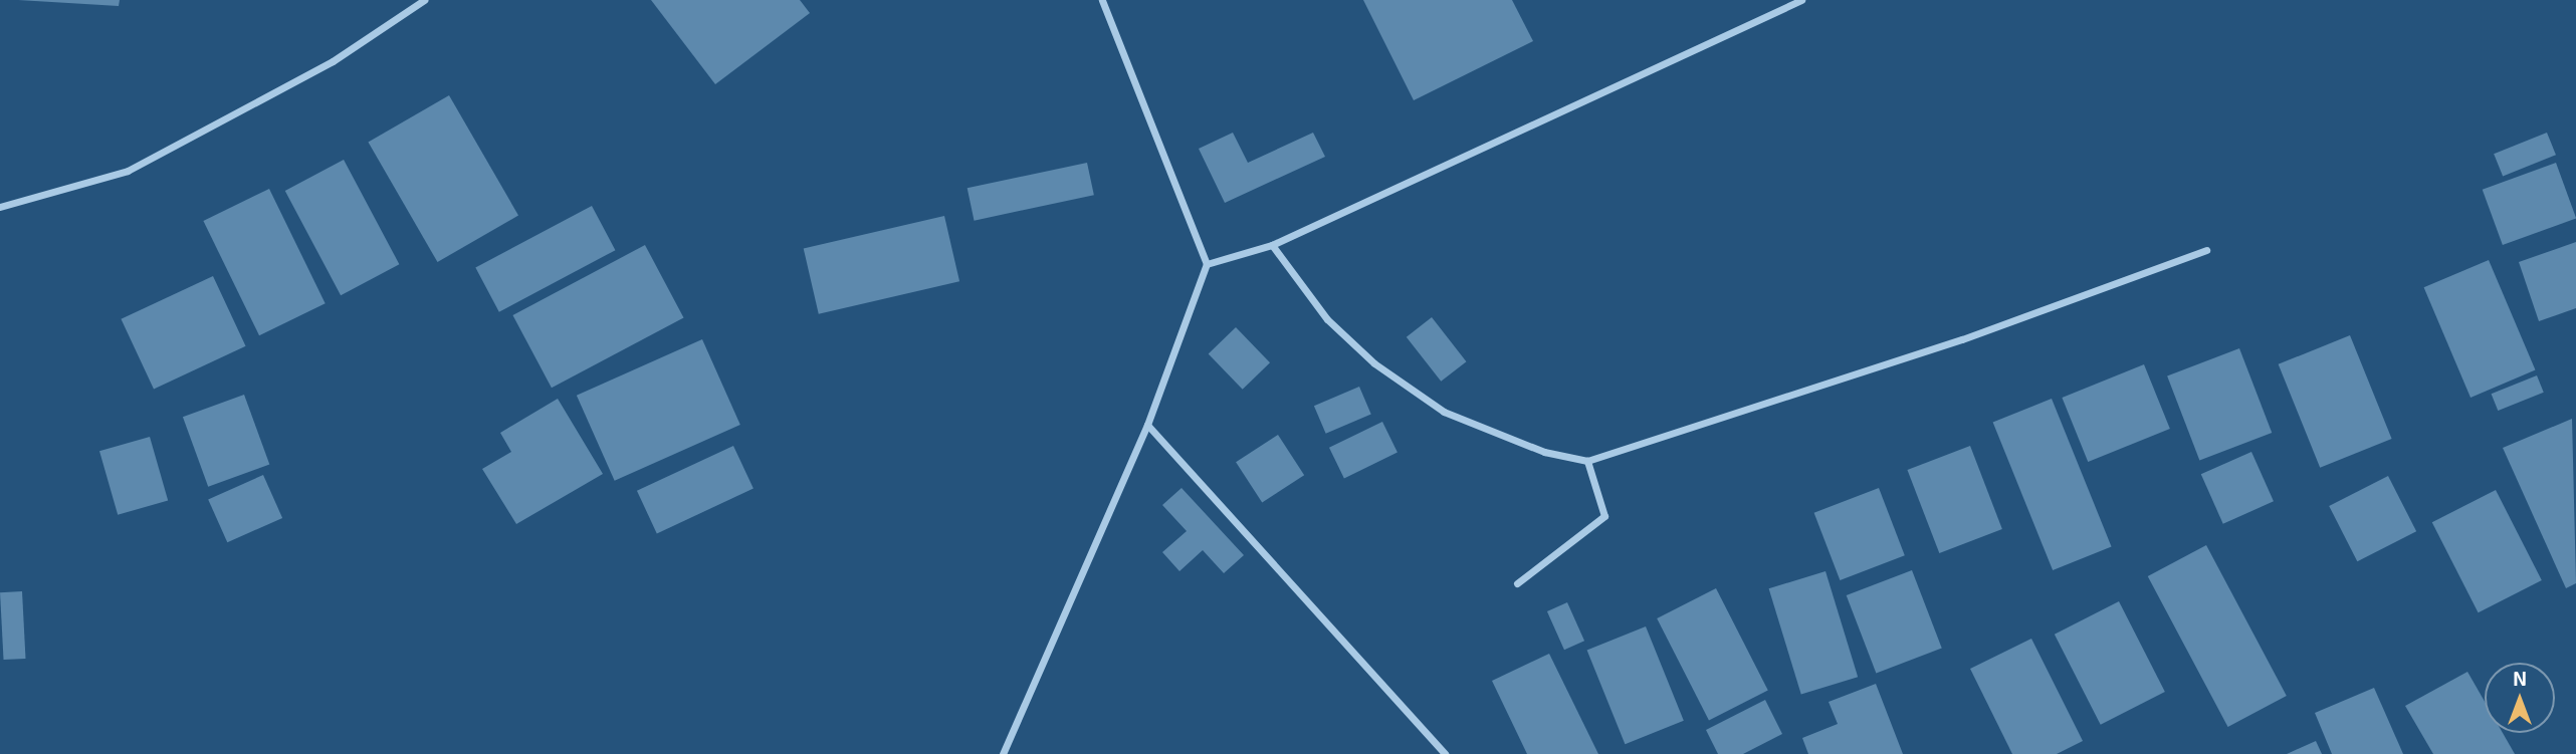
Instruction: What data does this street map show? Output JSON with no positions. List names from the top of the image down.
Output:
{
  "north": "top"
}
